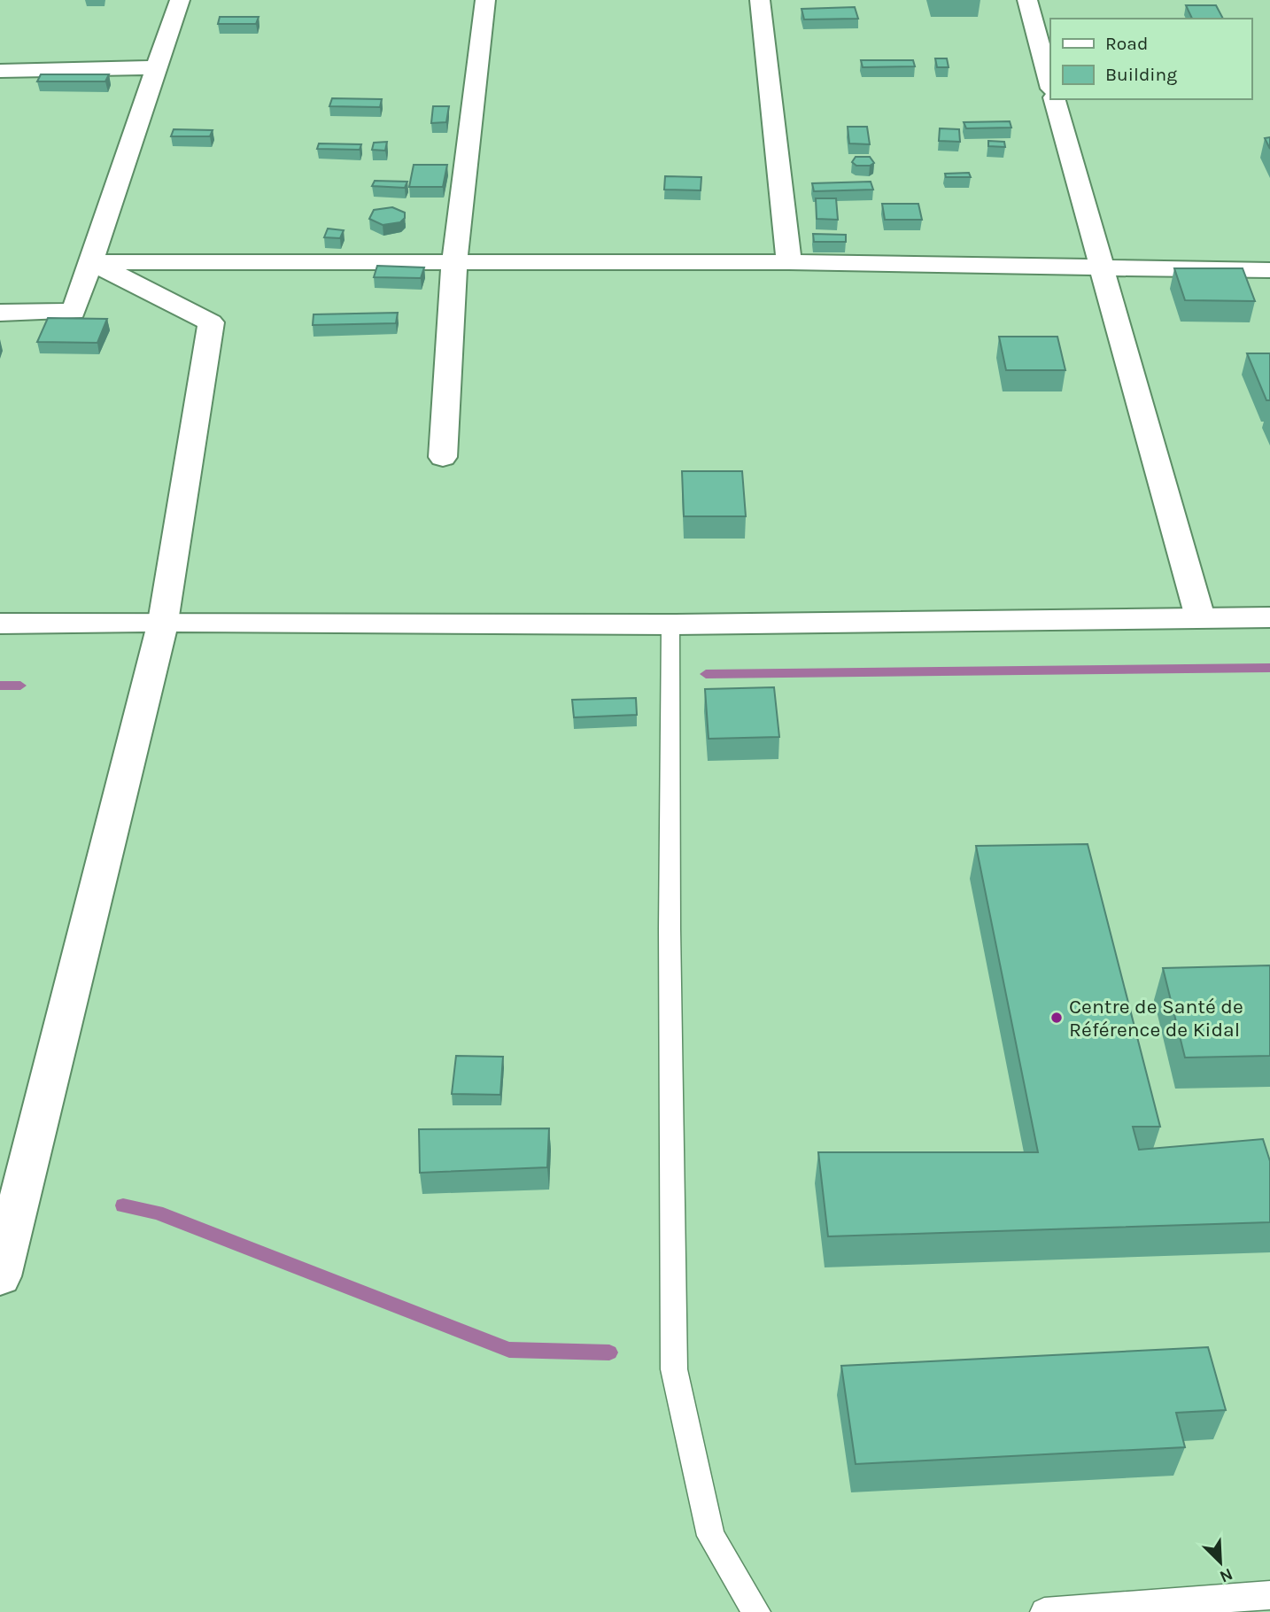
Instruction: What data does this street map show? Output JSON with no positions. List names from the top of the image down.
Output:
{
  "places": ["Centre de Santé de Référence de Kidal"],
  "legend": ["Road", "Building"],
  "north": "bottom right"
}
